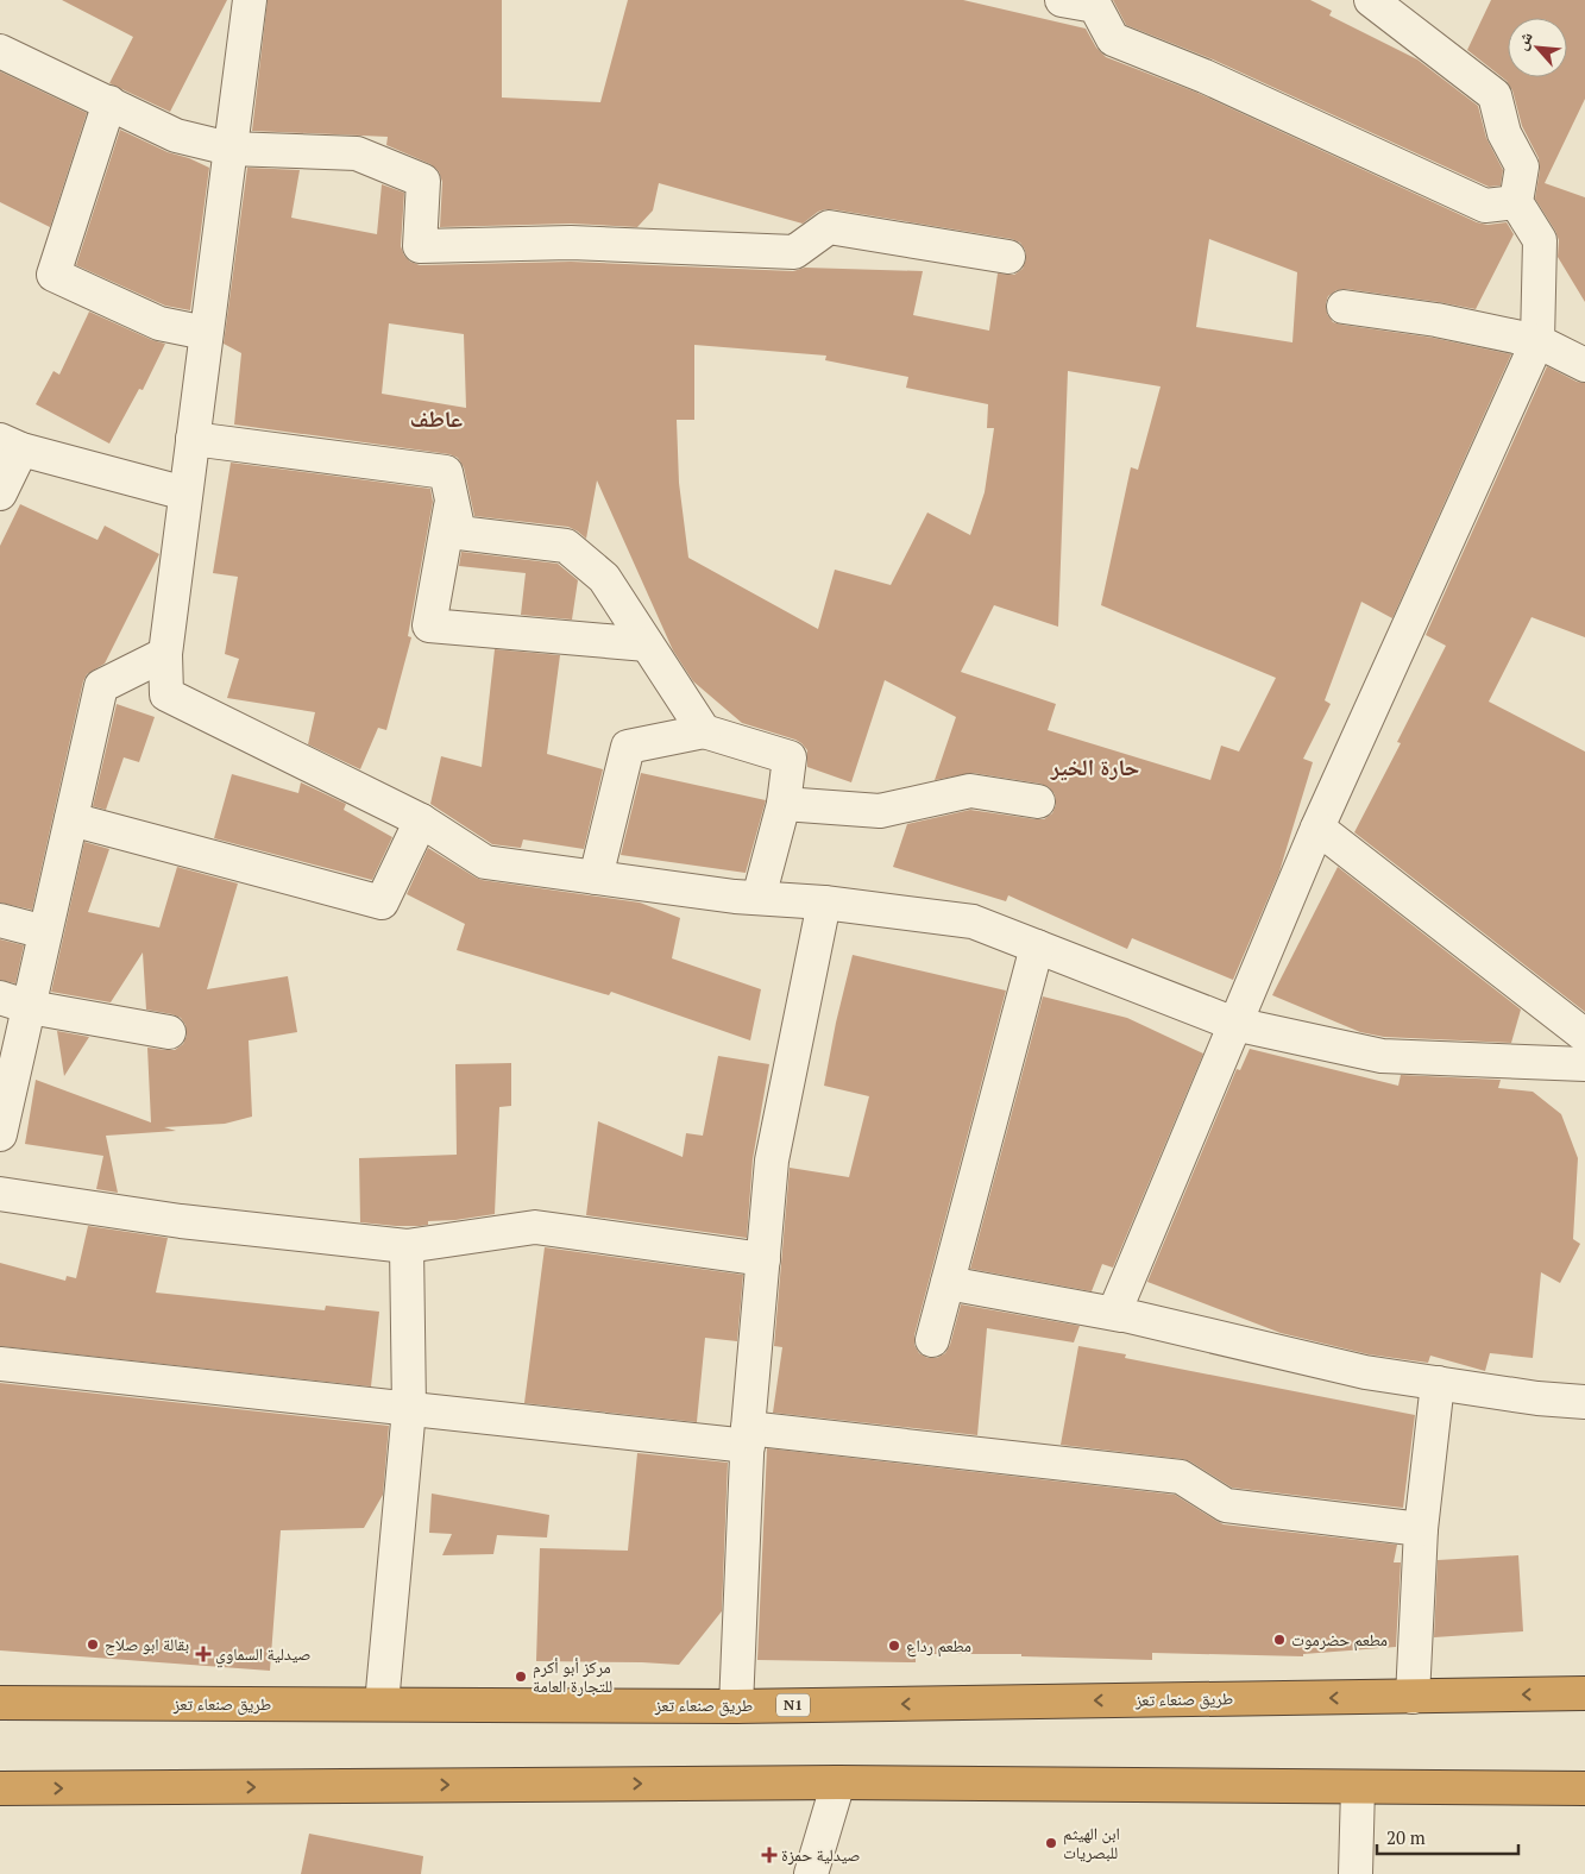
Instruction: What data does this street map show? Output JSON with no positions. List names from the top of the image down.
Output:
{
  "streets": {
    "highway": ["طريق صنعاء تعز", "N1"]
  },
  "districts": ["عاطف", "حارة الخير"],
  "places": {
    "other": [
      "مطعم حضرموت",
      "بقالة ابو صلاح",
      "مطعم رداع",
      "مركز أبو أكرم للتجارة العامة",
      "ابن الهيثم للبصريات"
    ],
    "health": ["صيدلية السماوي", "صيدلية حمزة"]
  },
  "scale_bar": "20 m",
  "north": "top left"
}
